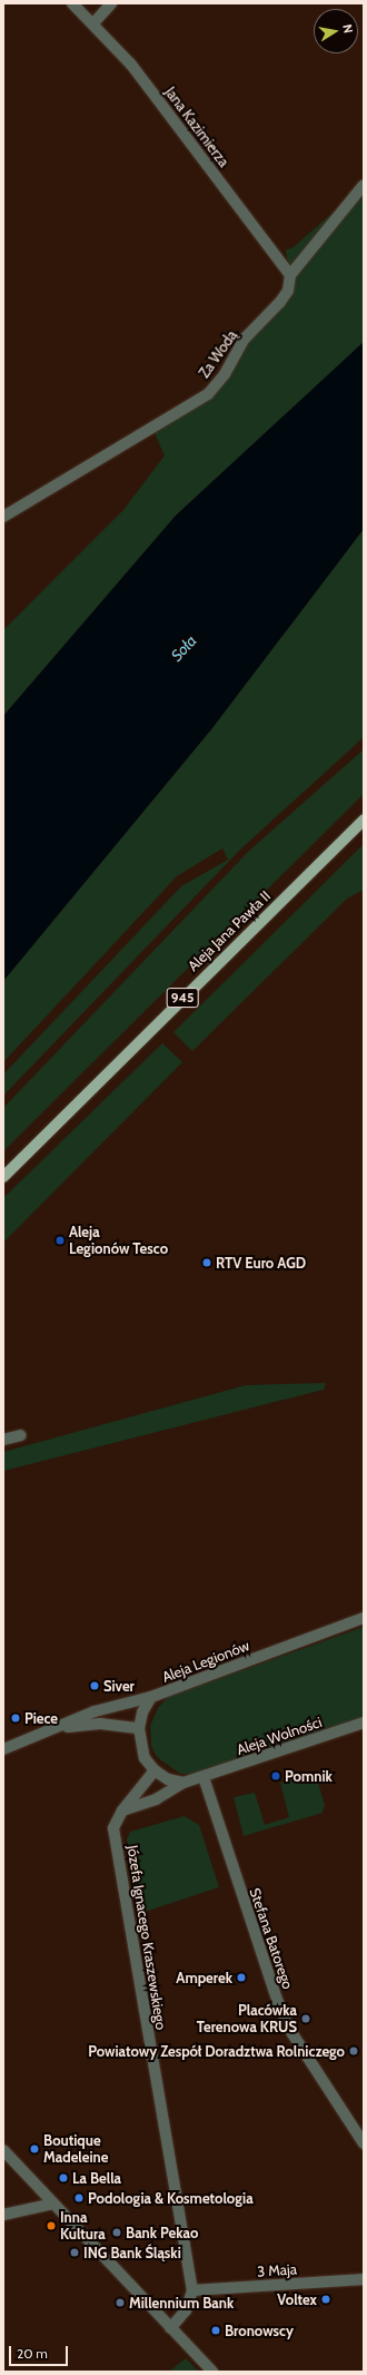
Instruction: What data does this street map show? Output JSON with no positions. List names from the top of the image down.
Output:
{
  "streets": {
    "main road": ["Aleja Jana Pawła II", "945"],
    "street": [
      "Jana Kazimierza",
      "Za Wodą",
      "Aleja Legionów",
      "Aleja Wolności",
      "Józefa Ignacego Kraszewskiego",
      "Stefana Batorego",
      "3 Maja"
    ]
  },
  "crossings": [
    ["Jana Kazimierza", "Za Wodą"],
    ["Aleja Wolności", "Stefana Batorego"],
    ["Józefa Ignacego Kraszewskiego", "3 Maja"]
  ],
  "water": ["Soła"],
  "places": [
    "Aleja Legionów Tesco",
    "RTV Euro AGD",
    "Siver",
    "Piece",
    "Pomnik",
    "Amperek",
    "Placówka Terenowa KRUS",
    "Powiatowy Zespół Doradztwa Rolniczego",
    "Boutique Madeleine",
    "La Bella",
    "Podologia & Kosmetologia",
    "Inna Kultura",
    "Bank Pekao",
    "ING Bank Śląski",
    "Voltex",
    "Millennium Bank",
    "Bronowscy"
  ],
  "scale_bar": "20 m",
  "north": "right"
}
